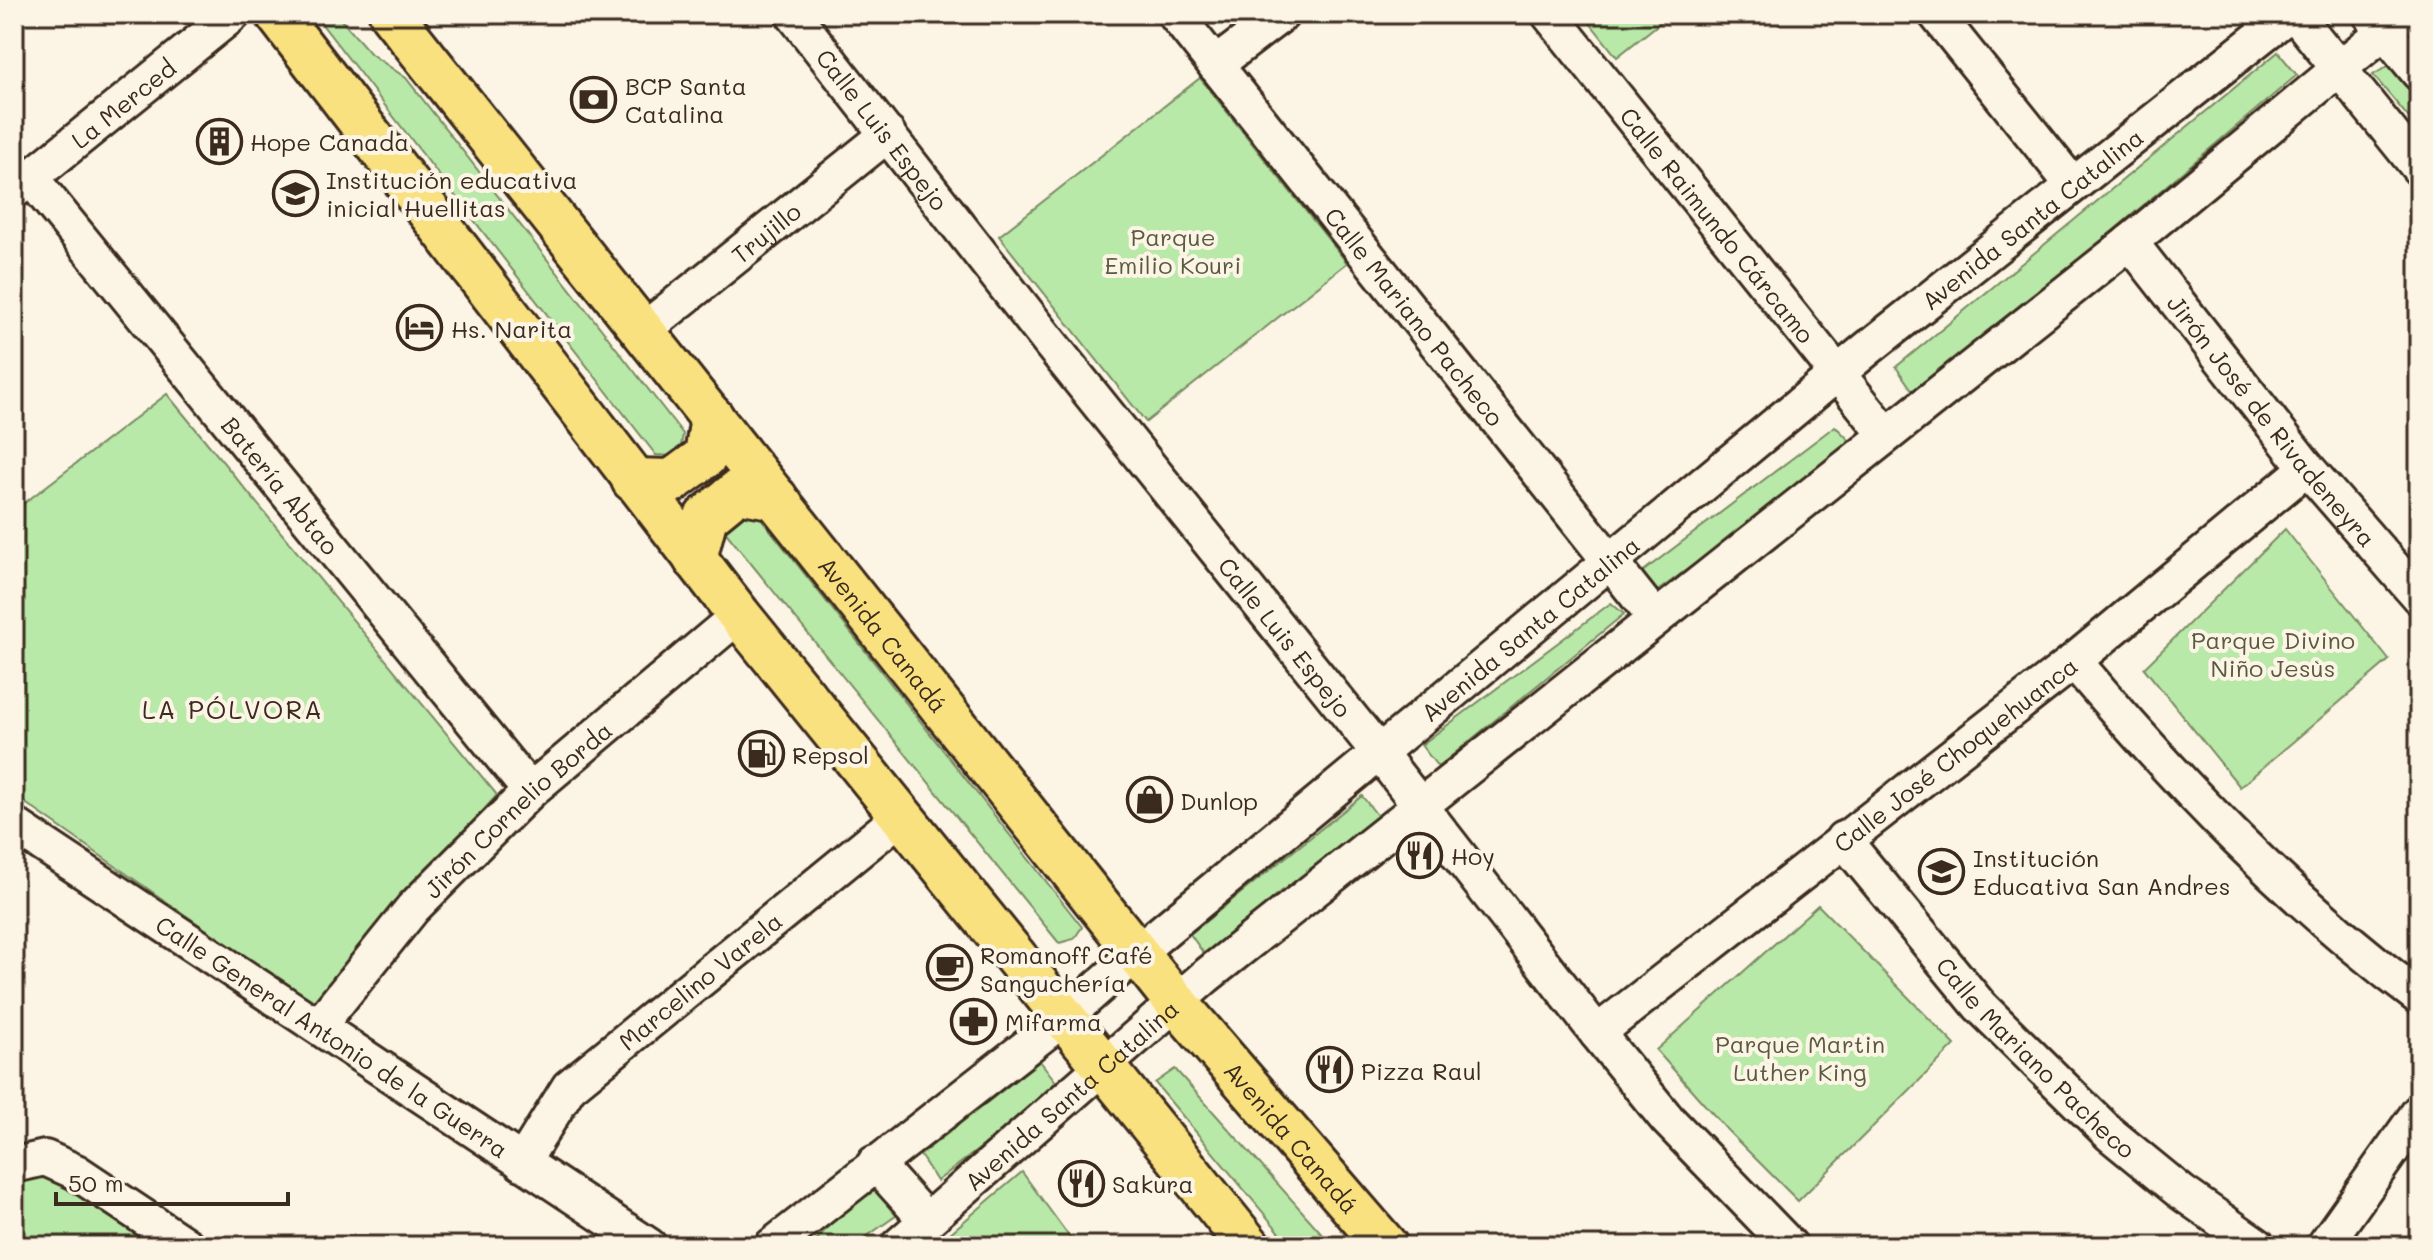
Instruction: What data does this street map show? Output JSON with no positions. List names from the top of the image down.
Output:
{
  "streets": {
    "main road": ["Avenida Canadá"],
    "street": [
      "La Merced",
      "Calle Luis Espejo",
      "Avenida Santa Catalina",
      "Calle Raimundo Cárcamo",
      "Trujillo",
      "Calle Mariano Pacheco",
      "Jirón José de Rivadeneyra",
      "Batería Abtao",
      "Calle José Choquehuanca",
      "Jirón Cornelio Borda",
      "Marcelino Varela",
      "Calle General Antonio de la Guerra"
    ]
  },
  "crossings": [
    ["La Merced", "Batería Abtao"],
    ["Calle Luis Espejo", "Avenida Santa Catalina"],
    ["Calle Luis Espejo", "Trujillo"],
    ["Calle Luis Espejo", "Calle José Choquehuanca"],
    ["Avenida Santa Catalina", "Calle Raimundo Cárcamo"],
    ["Avenida Santa Catalina", "Calle Mariano Pacheco"],
    ["Avenida Santa Catalina", "Jirón José de Rivadeneyra"],
    ["Avenida Santa Catalina", "Avenida Canadá"],
    ["Trujillo", "Avenida Canadá"],
    ["Calle Mariano Pacheco", "Calle José Choquehuanca"],
    ["Jirón José de Rivadeneyra", "Calle José Choquehuanca"],
    ["Batería Abtao", "Jirón Cornelio Borda"],
    ["Jirón Cornelio Borda", "Calle General Antonio de la Guerra"],
    ["Marcelino Varela", "Calle General Antonio de la Guerra"]
  ],
  "districts": ["LA PÓLVORA"],
  "parks": ["Parque Emilio Kouri", "Parque Divino Niño Jesùs", "Parque Martin Luther King"],
  "places": {
    "bank": ["BCP Santa Catalina"],
    "building": ["Hope Canada"],
    "school or university": ["Institución educativa inicial Huellitas", "Institución Educativa San Andres"],
    "hotel": ["Hs. Narita"],
    "fuel station": ["Repsol"],
    "shop": ["Dunlop"],
    "restaurant": ["Hoy", "Pizza Raul", "Sakura"],
    "cafe": ["Romanoff Café Sanguchería"],
    "pharmacy": ["Mifarma"]
  },
  "scale_bar": "50 m"
}
